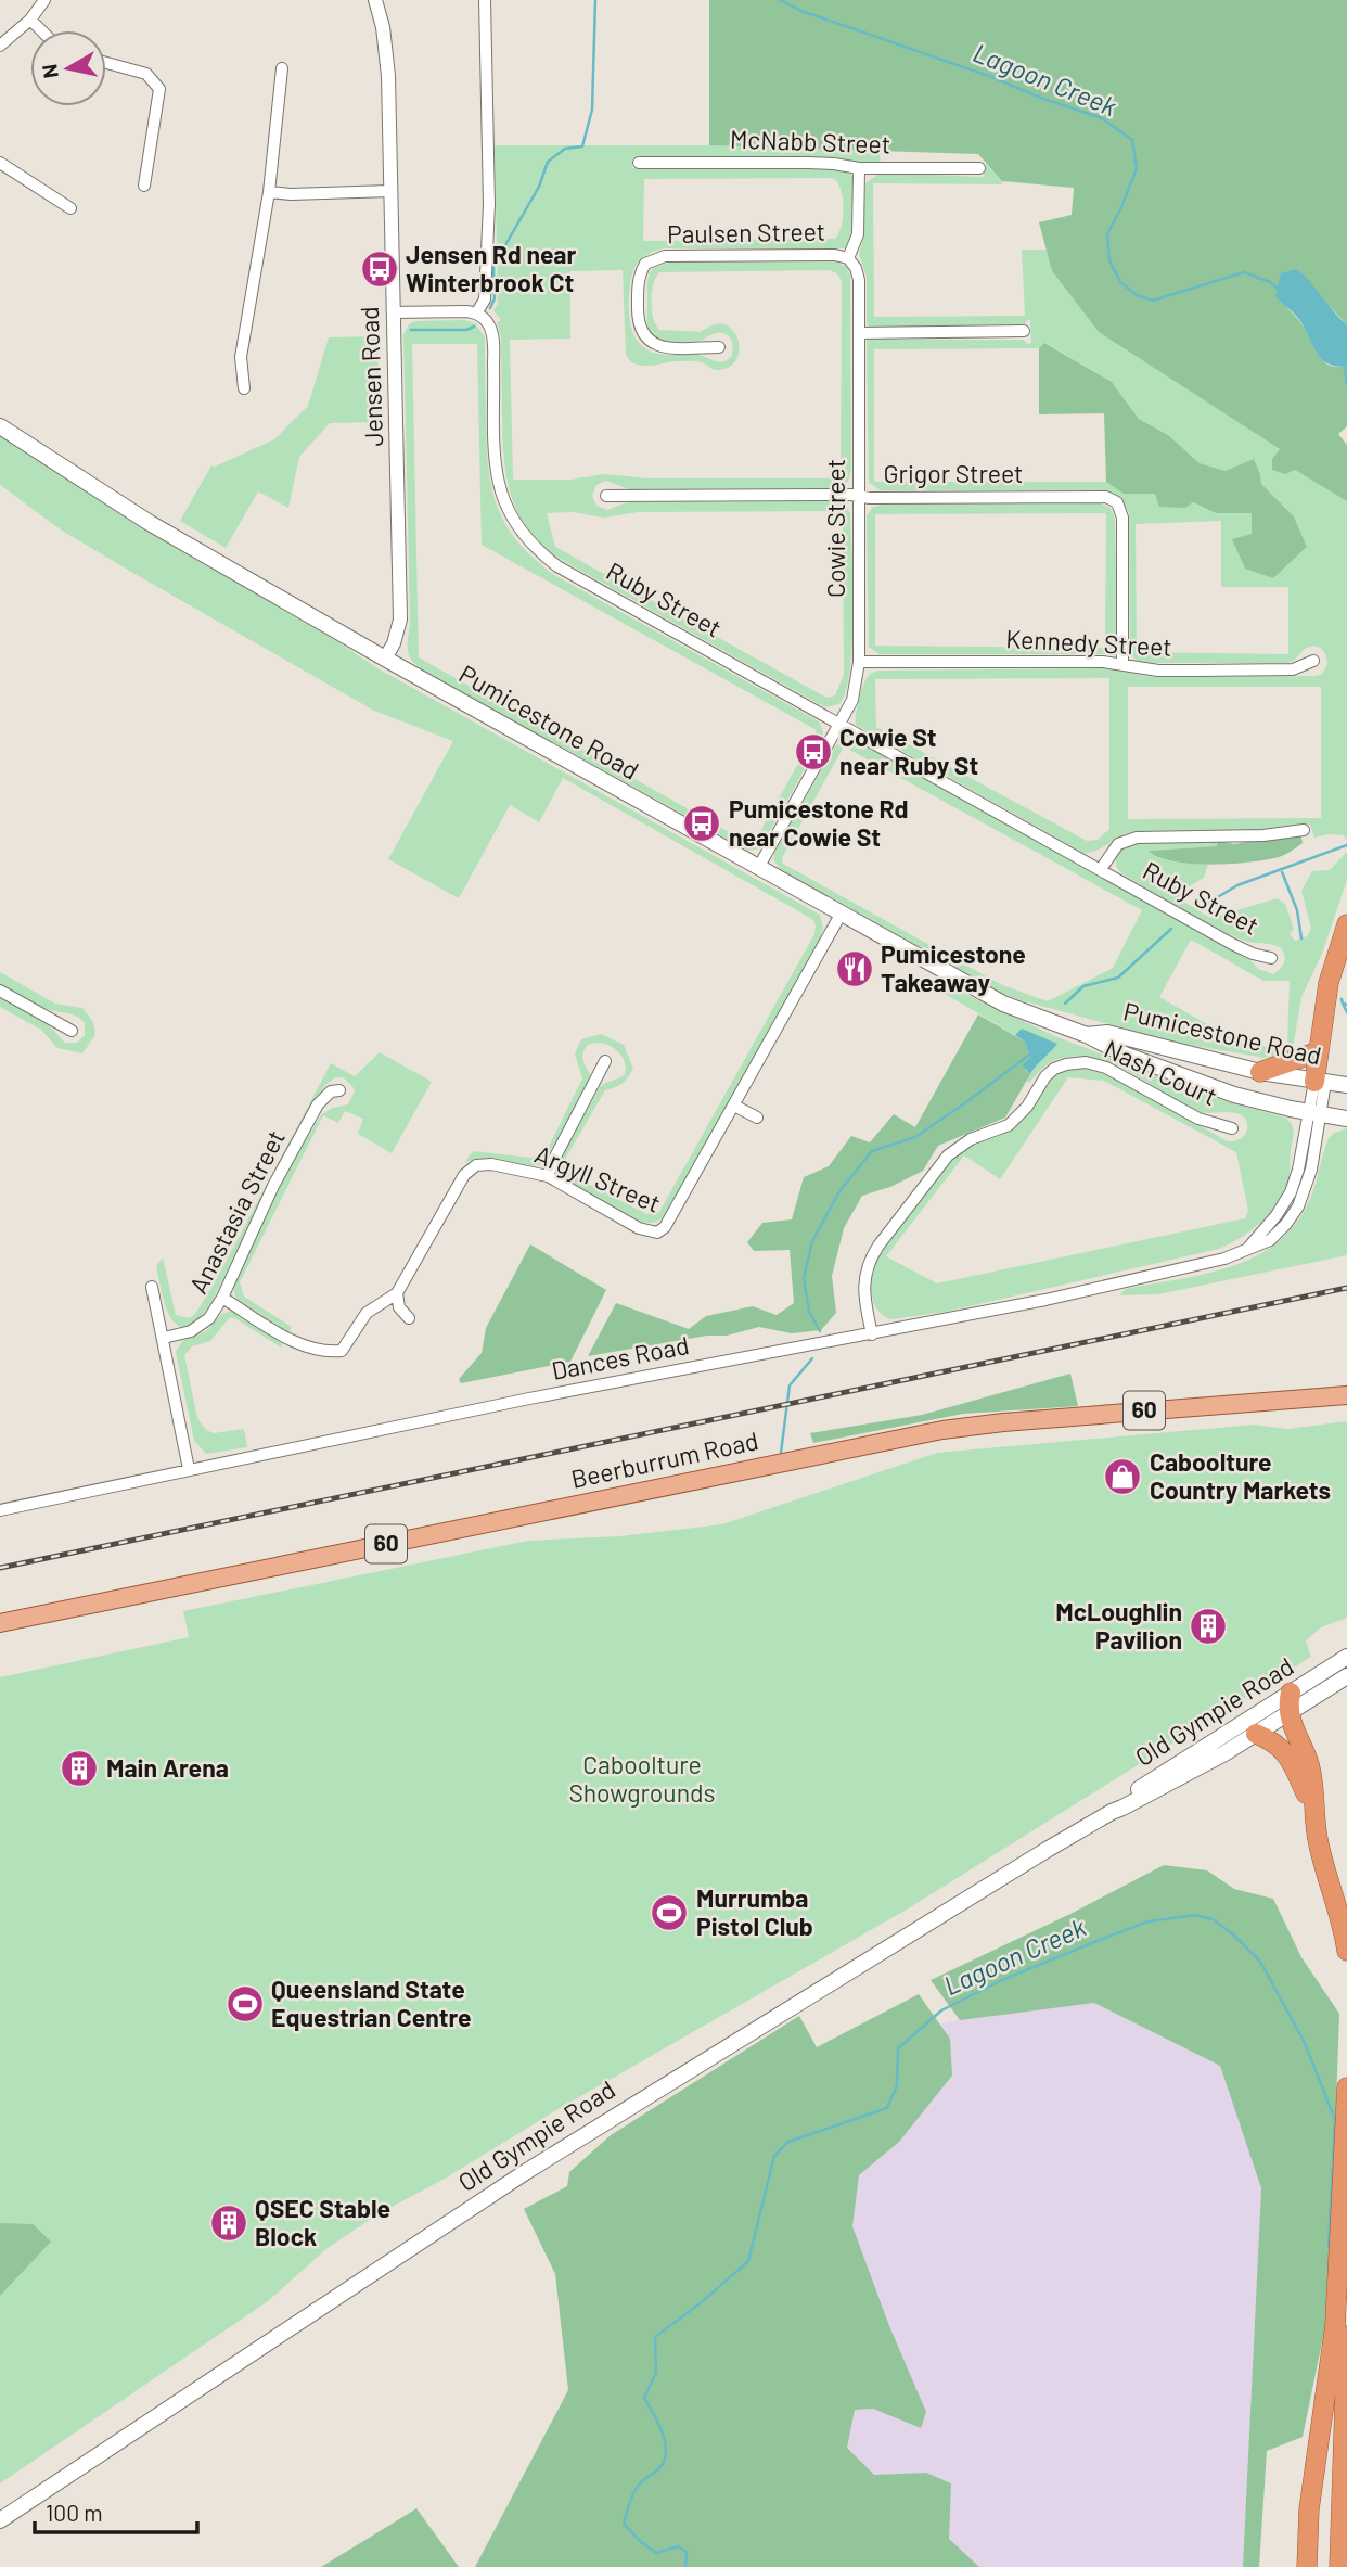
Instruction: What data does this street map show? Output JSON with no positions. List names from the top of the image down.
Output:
{
  "streets": {
    "main road": [
      "Pumicestone Road",
      "60",
      "Beerburrum Road",
      "Old Gympie Road"
    ],
    "street": [
      "McNabb Street",
      "Paulsen Street",
      "Jensen Road",
      "Grigor Street",
      "Cowie Street",
      "Ruby Street",
      "Kennedy Street",
      "Nash Court",
      "Argyll Street",
      "Anastasia Street",
      "Dances Road"
    ]
  },
  "crossings": [
    ["Paulsen Street", "Cowie Street"],
    ["Jensen Road", "Pumicestone Road"],
    ["Grigor Street", "Cowie Street"],
    ["Grigor Street", "Kennedy Street"],
    ["Cowie Street", "Ruby Street"],
    ["Cowie Street", "Kennedy Street"],
    ["Cowie Street", "Pumicestone Road"],
    ["Pumicestone Road", "Argyll Street"],
    ["Pumicestone Road", "Dances Road"],
    ["Nash Court", "Dances Road"],
    ["Argyll Street", "Anastasia Street"]
  ],
  "water": ["Lagoon Creek"],
  "parks": ["Caboolture Showgrounds"],
  "places": {
    "bus stop": ["Jensen Rd near Winterbrook Ct", "Cowie St near Ruby St", "Pumicestone Rd near Cowie St"],
    "restaurant": ["Pumicestone Takeaway"],
    "shop": ["Caboolture Country Markets"],
    "building": ["McLoughlin Pavilion", "Main Arena", "QSEC Stable Block"],
    "sports": ["Murrumba Pistol Club", "Queensland State Equestrian Centre"]
  },
  "scale_bar": "100 m",
  "north": "left"
}
